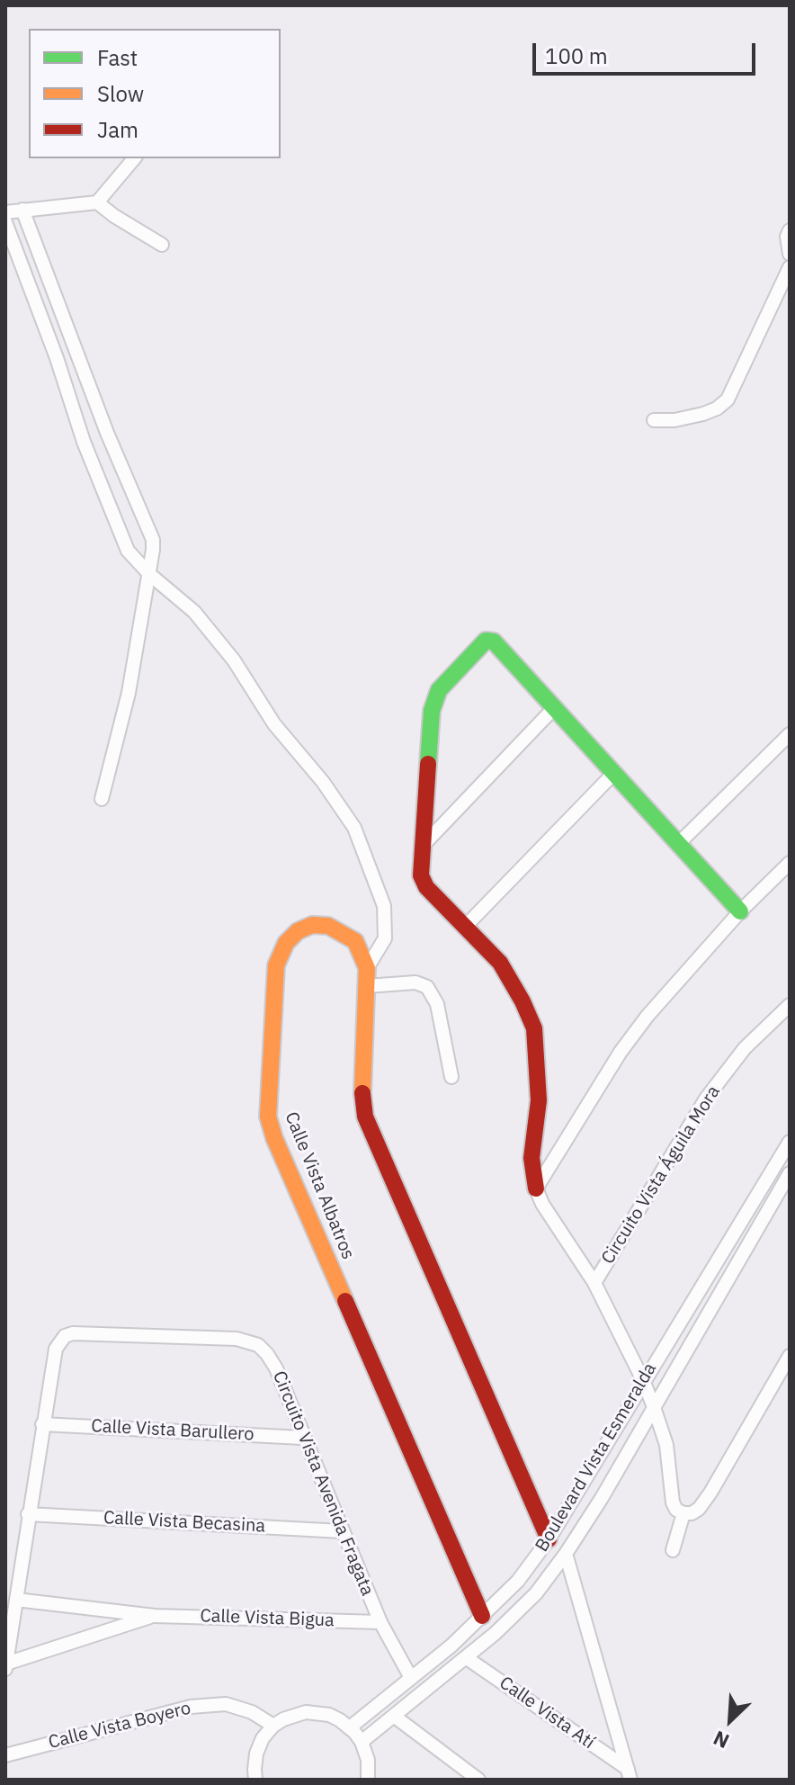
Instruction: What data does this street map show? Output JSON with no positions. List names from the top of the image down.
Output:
{
  "streets": {
    "street": [
      "Circuito Vista Águila Mora",
      "Calle Vista Albatros",
      "Calle Vista Barullero",
      "Boulevard Vista Esmeralda",
      "Circuito Vista Avenida Fragata",
      "Calle Vista Becasina",
      "Calle Vista Bigua",
      "Calle Vista Atí",
      "Calle Vista Boyero"
    ]
  },
  "crossings": [
    ["Circuito Vista Águila Mora", "Boulevard Vista Esmeralda"],
    ["Calle Vista Albatros", "Boulevard Vista Esmeralda"],
    ["Calle Vista Barullero", "Circuito Vista Avenida Fragata"],
    ["Boulevard Vista Esmeralda", "Circuito Vista Avenida Fragata"],
    ["Boulevard Vista Esmeralda", "Calle Vista Atí"],
    ["Circuito Vista Avenida Fragata", "Calle Vista Becasina"],
    ["Circuito Vista Avenida Fragata", "Calle Vista Bigua"]
  ],
  "legend": ["Fast", "Slow", "Jam"],
  "scale_bar": "100 m",
  "north": "bottom left"
}
